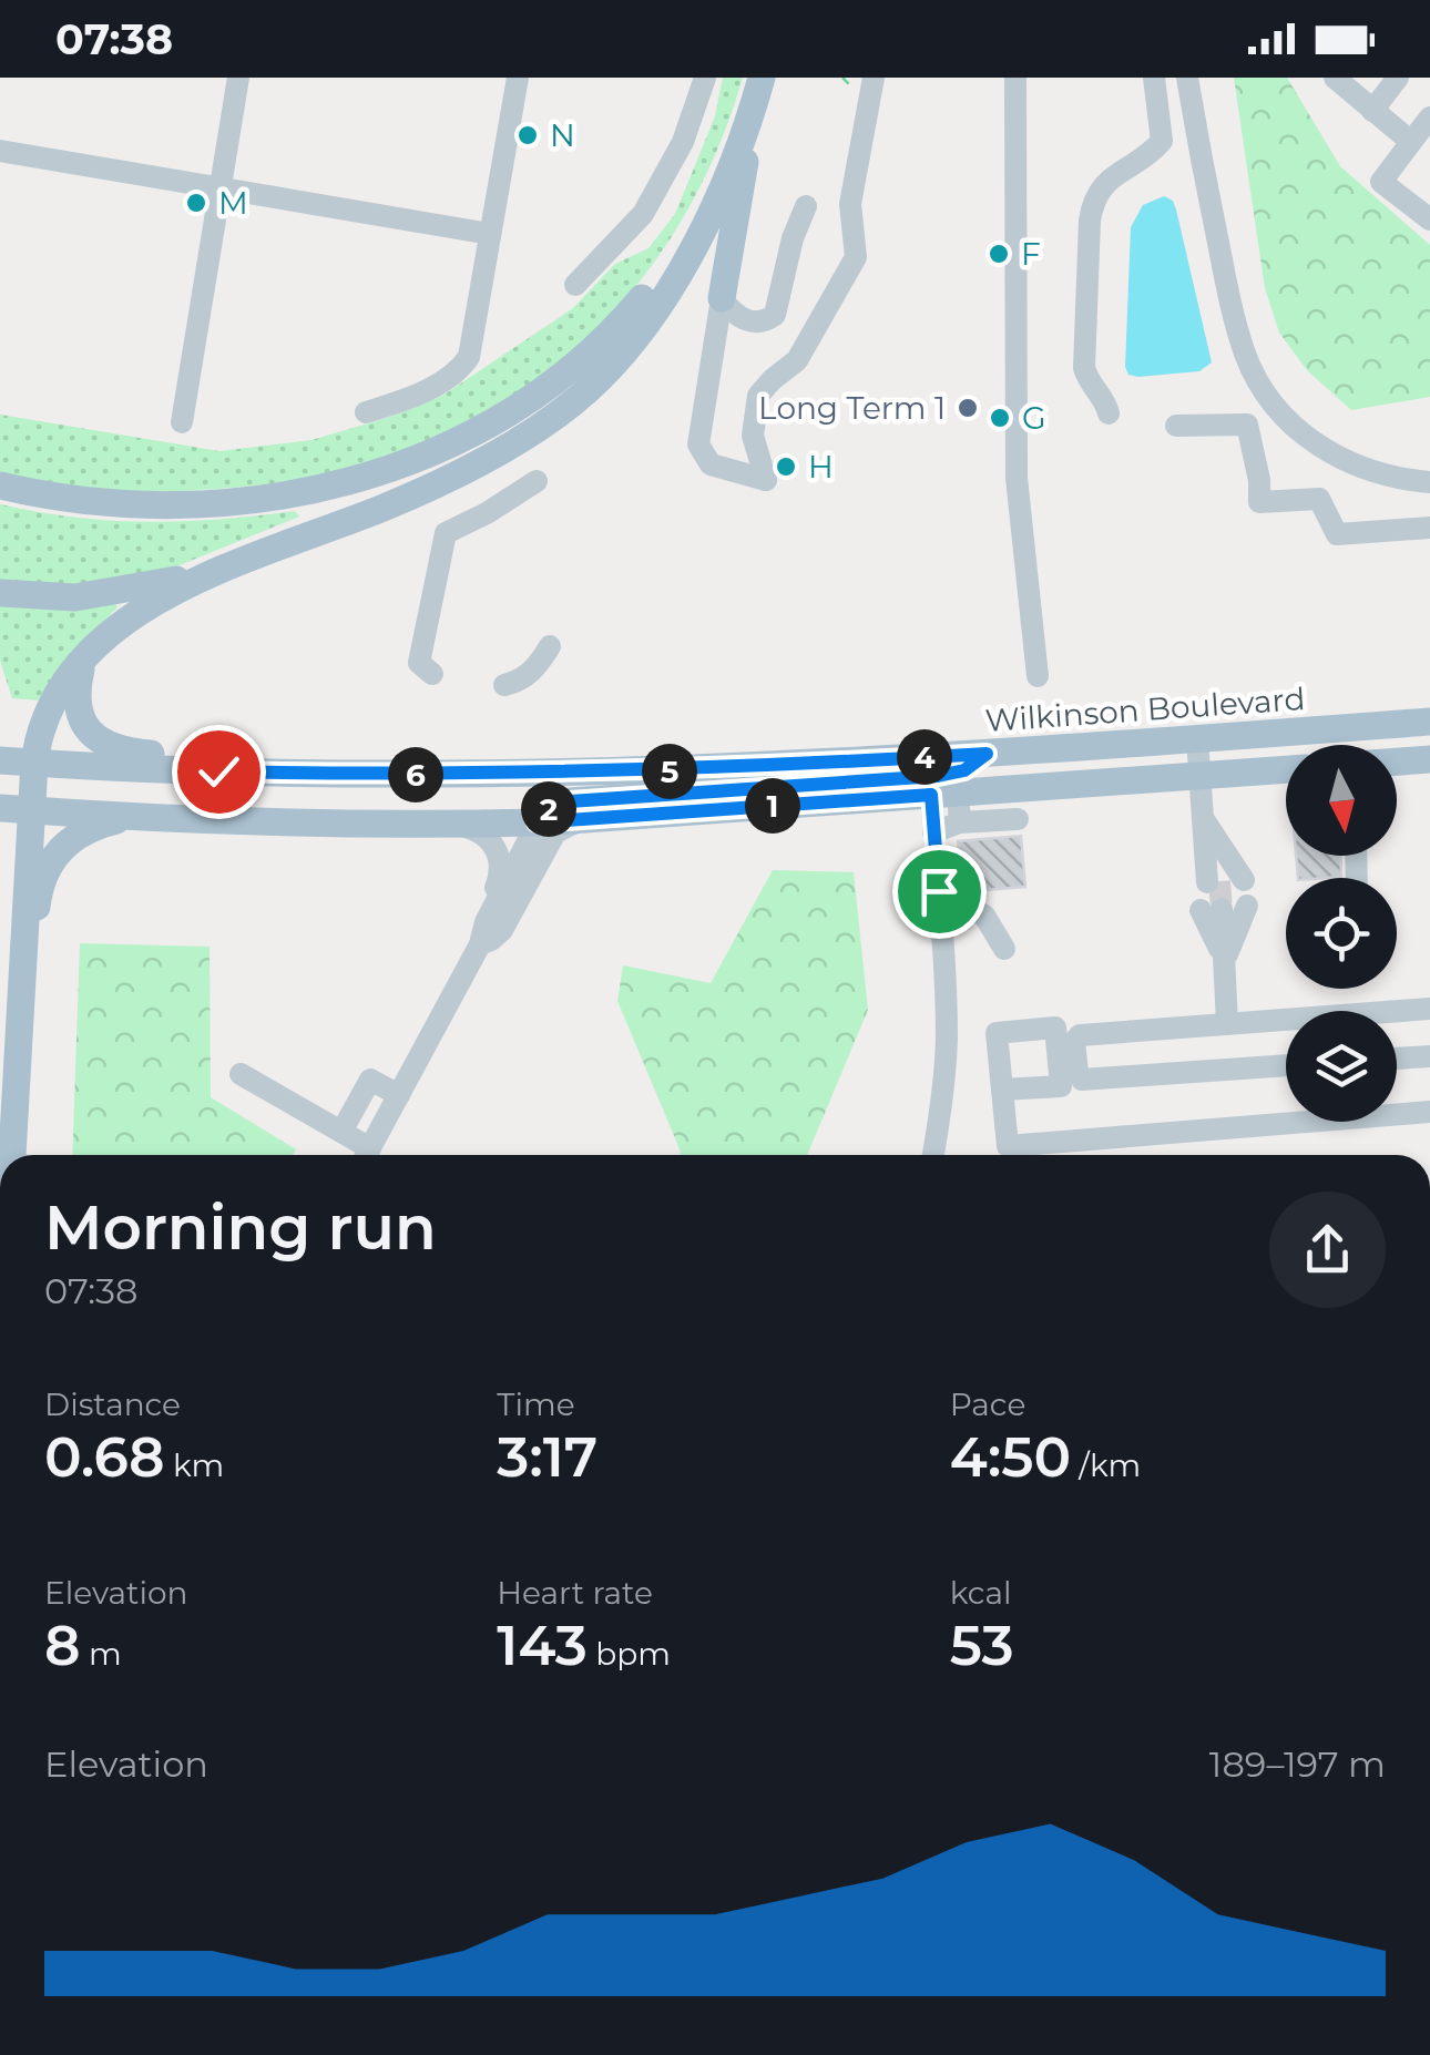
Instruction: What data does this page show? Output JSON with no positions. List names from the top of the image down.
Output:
{
  "streets": {
    "main road": ["Wilkinson Boulevard"]
  },
  "places": [
    "N",
    "M",
    "F",
    "Long Term 1",
    "G",
    "H"
  ],
  "north": "bottom",
  "page": {
    "status": "07:38",
    "pins": [
      "4",
      "5",
      "6",
      "1",
      "2"
    ],
    "heading": ["Morning run", "07:38"],
    "stats": [
      ["Distance", "0.68 km"],
      ["Time", "3:17"],
      ["Pace", "4:50 /km"],
      ["Elevation", "8 m"],
      ["Heart rate", "143 bpm"],
      ["kcal", "53"]
    ],
    "chart": ["Elevation", "189–197 m"]
  }
}
